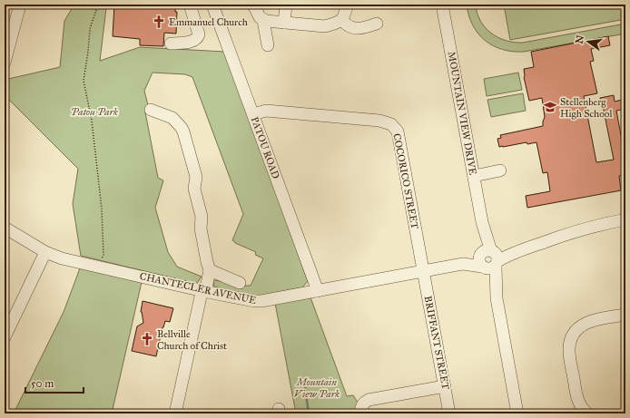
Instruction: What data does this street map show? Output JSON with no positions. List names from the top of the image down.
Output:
{
  "streets": {
    "street": [
      "MOUNTAIN VIEW DRIVE",
      "PATOU ROAD",
      "COCORICO STREET",
      "CHANTECLER AVENUE",
      "BRIFFANT STREET"
    ]
  },
  "crossings": [
    ["MOUNTAIN VIEW DRIVE", "CHANTECLER AVENUE"],
    ["PATOU ROAD", "COCORICO STREET"],
    ["PATOU ROAD", "CHANTECLER AVENUE"],
    ["COCORICO STREET", "CHANTECLER AVENUE"],
    ["COCORICO STREET", "BRIFFANT STREET"],
    ["CHANTECLER AVENUE", "BRIFFANT STREET"]
  ],
  "parks": ["Patou Park", "Mountain View Park"],
  "places": {
    "church": ["Emmanuel Church", "Bellville Church of Christ"],
    "school or university": ["Stellenberg High School"]
  },
  "scale_bar": "50 m",
  "north": "left"
}
